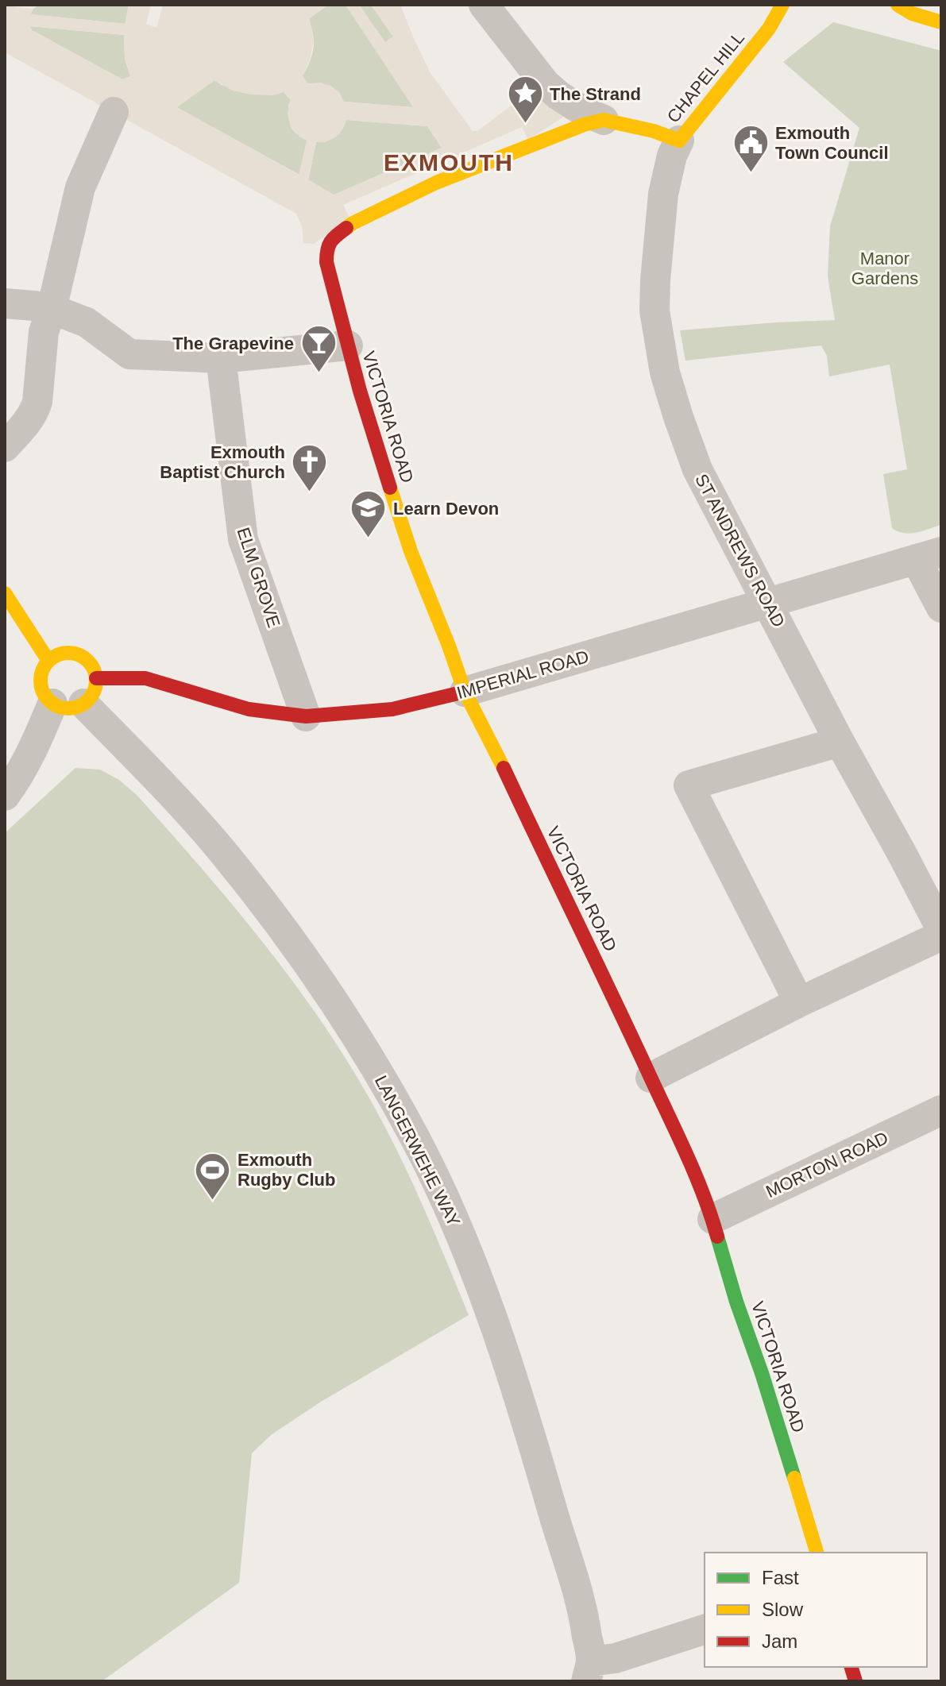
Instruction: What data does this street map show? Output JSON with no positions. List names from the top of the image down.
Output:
{
  "streets": {
    "street": [
      "CHAPEL HILL",
      "VICTORIA ROAD",
      "ST ANDREWS ROAD",
      "ELM GROVE",
      "IMPERIAL ROAD",
      "LANGERWEHE WAY",
      "MORTON ROAD"
    ]
  },
  "crossings": [
    ["CHAPEL HILL", "ST ANDREWS ROAD"],
    ["VICTORIA ROAD", "IMPERIAL ROAD"],
    ["VICTORIA ROAD", "MORTON ROAD"],
    ["ST ANDREWS ROAD", "IMPERIAL ROAD"],
    ["ELM GROVE", "IMPERIAL ROAD"],
    ["IMPERIAL ROAD", "LANGERWEHE WAY"]
  ],
  "districts": ["EXMOUTH"],
  "parks": ["Manor Gardens"],
  "places": {
    "place": ["The Strand"],
    "public building": ["Exmouth Town Council"],
    "bar": ["The Grapevine"],
    "church": ["Exmouth Baptist Church"],
    "school or university": ["Learn Devon"],
    "sports": ["Exmouth Rugby Club"]
  },
  "legend": ["Fast", "Slow", "Jam"]
}
